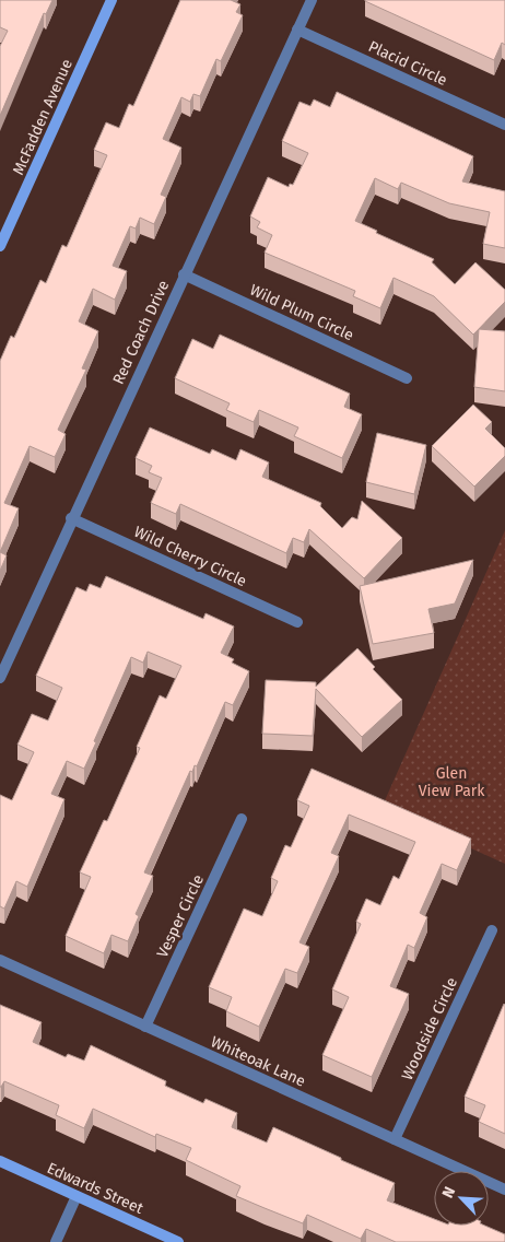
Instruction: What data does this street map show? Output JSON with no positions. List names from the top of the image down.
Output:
{
  "streets": {
    "street": [
      "Placid Circle",
      "McFadden Avenue",
      "Wild Plum Circle",
      "Red Coach Drive",
      "Wild Cherry Circle",
      "Vesper Circle",
      "Woodside Circle",
      "Whiteoak Lane",
      "Edwards Street"
    ]
  },
  "crossings": [
    ["Placid Circle", "Red Coach Drive"],
    ["Wild Plum Circle", "Red Coach Drive"],
    ["Red Coach Drive", "Wild Cherry Circle"],
    ["Vesper Circle", "Whiteoak Lane"],
    ["Woodside Circle", "Whiteoak Lane"]
  ],
  "parks": ["Glen View Park"],
  "north": "top left"
}
